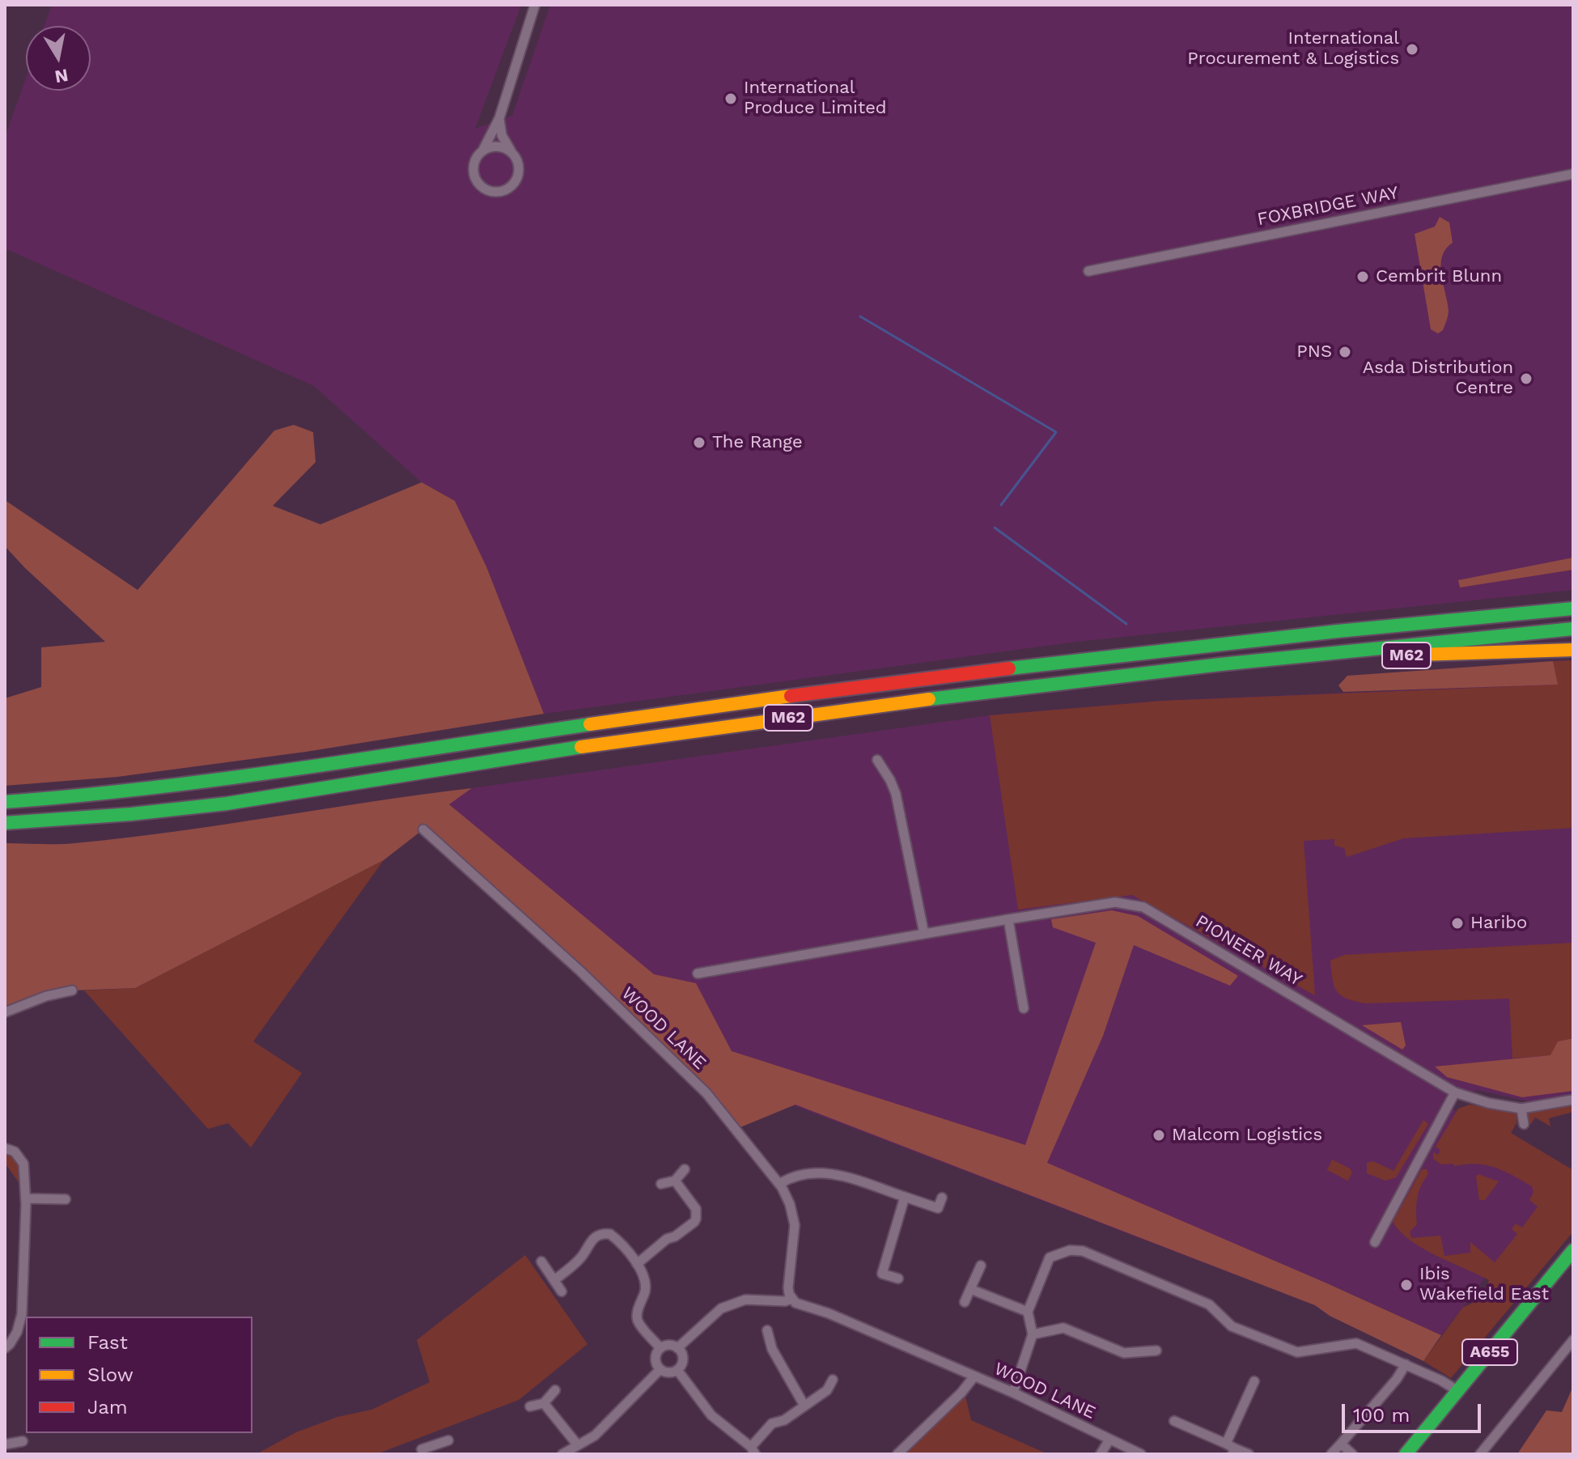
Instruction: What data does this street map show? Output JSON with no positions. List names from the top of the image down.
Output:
{
  "streets": {
    "main road": ["M62", "A655"],
    "street": ["FOXBRIDGE WAY", "PIONEER WAY", "WOOD LANE"]
  },
  "places": [
    "International Procurement & Logistics",
    "International Produce Limited",
    "Cembrit Blunn",
    "PNS",
    "Asda Distribution Centre",
    "The Range",
    "Haribo",
    "Malcom Logistics",
    "Ibis Wakefield East"
  ],
  "legend": ["Fast", "Slow", "Jam"],
  "scale_bar": "100 m",
  "north": "bottom"
}
